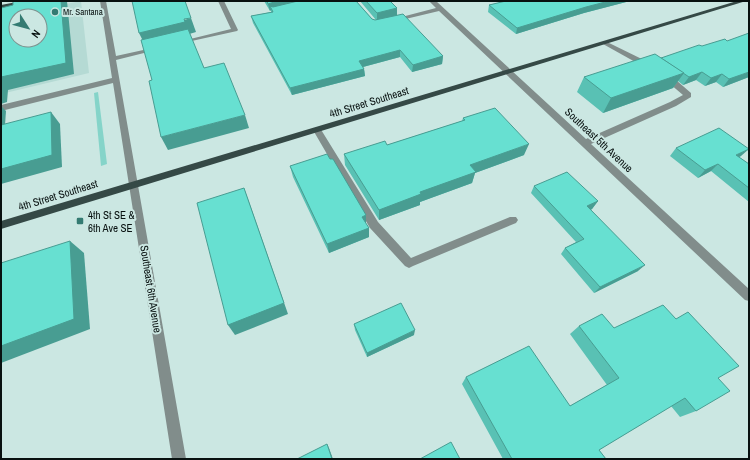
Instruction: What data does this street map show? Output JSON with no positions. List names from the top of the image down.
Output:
{
  "streets": {
    "main road": ["4th Street Southeast"],
    "street": ["Southeast 5th Avenue", "Southeast 6th Avenue"]
  },
  "crossings": [
    ["4th Street Southeast", "Southeast 5th Avenue"],
    ["4th Street Southeast", "Southeast 6th Avenue"]
  ],
  "places": {
    "other": ["Mr. Santana"],
    "transit": ["4th St SE & 6th Ave SE"]
  },
  "north": "bottom right"
}
